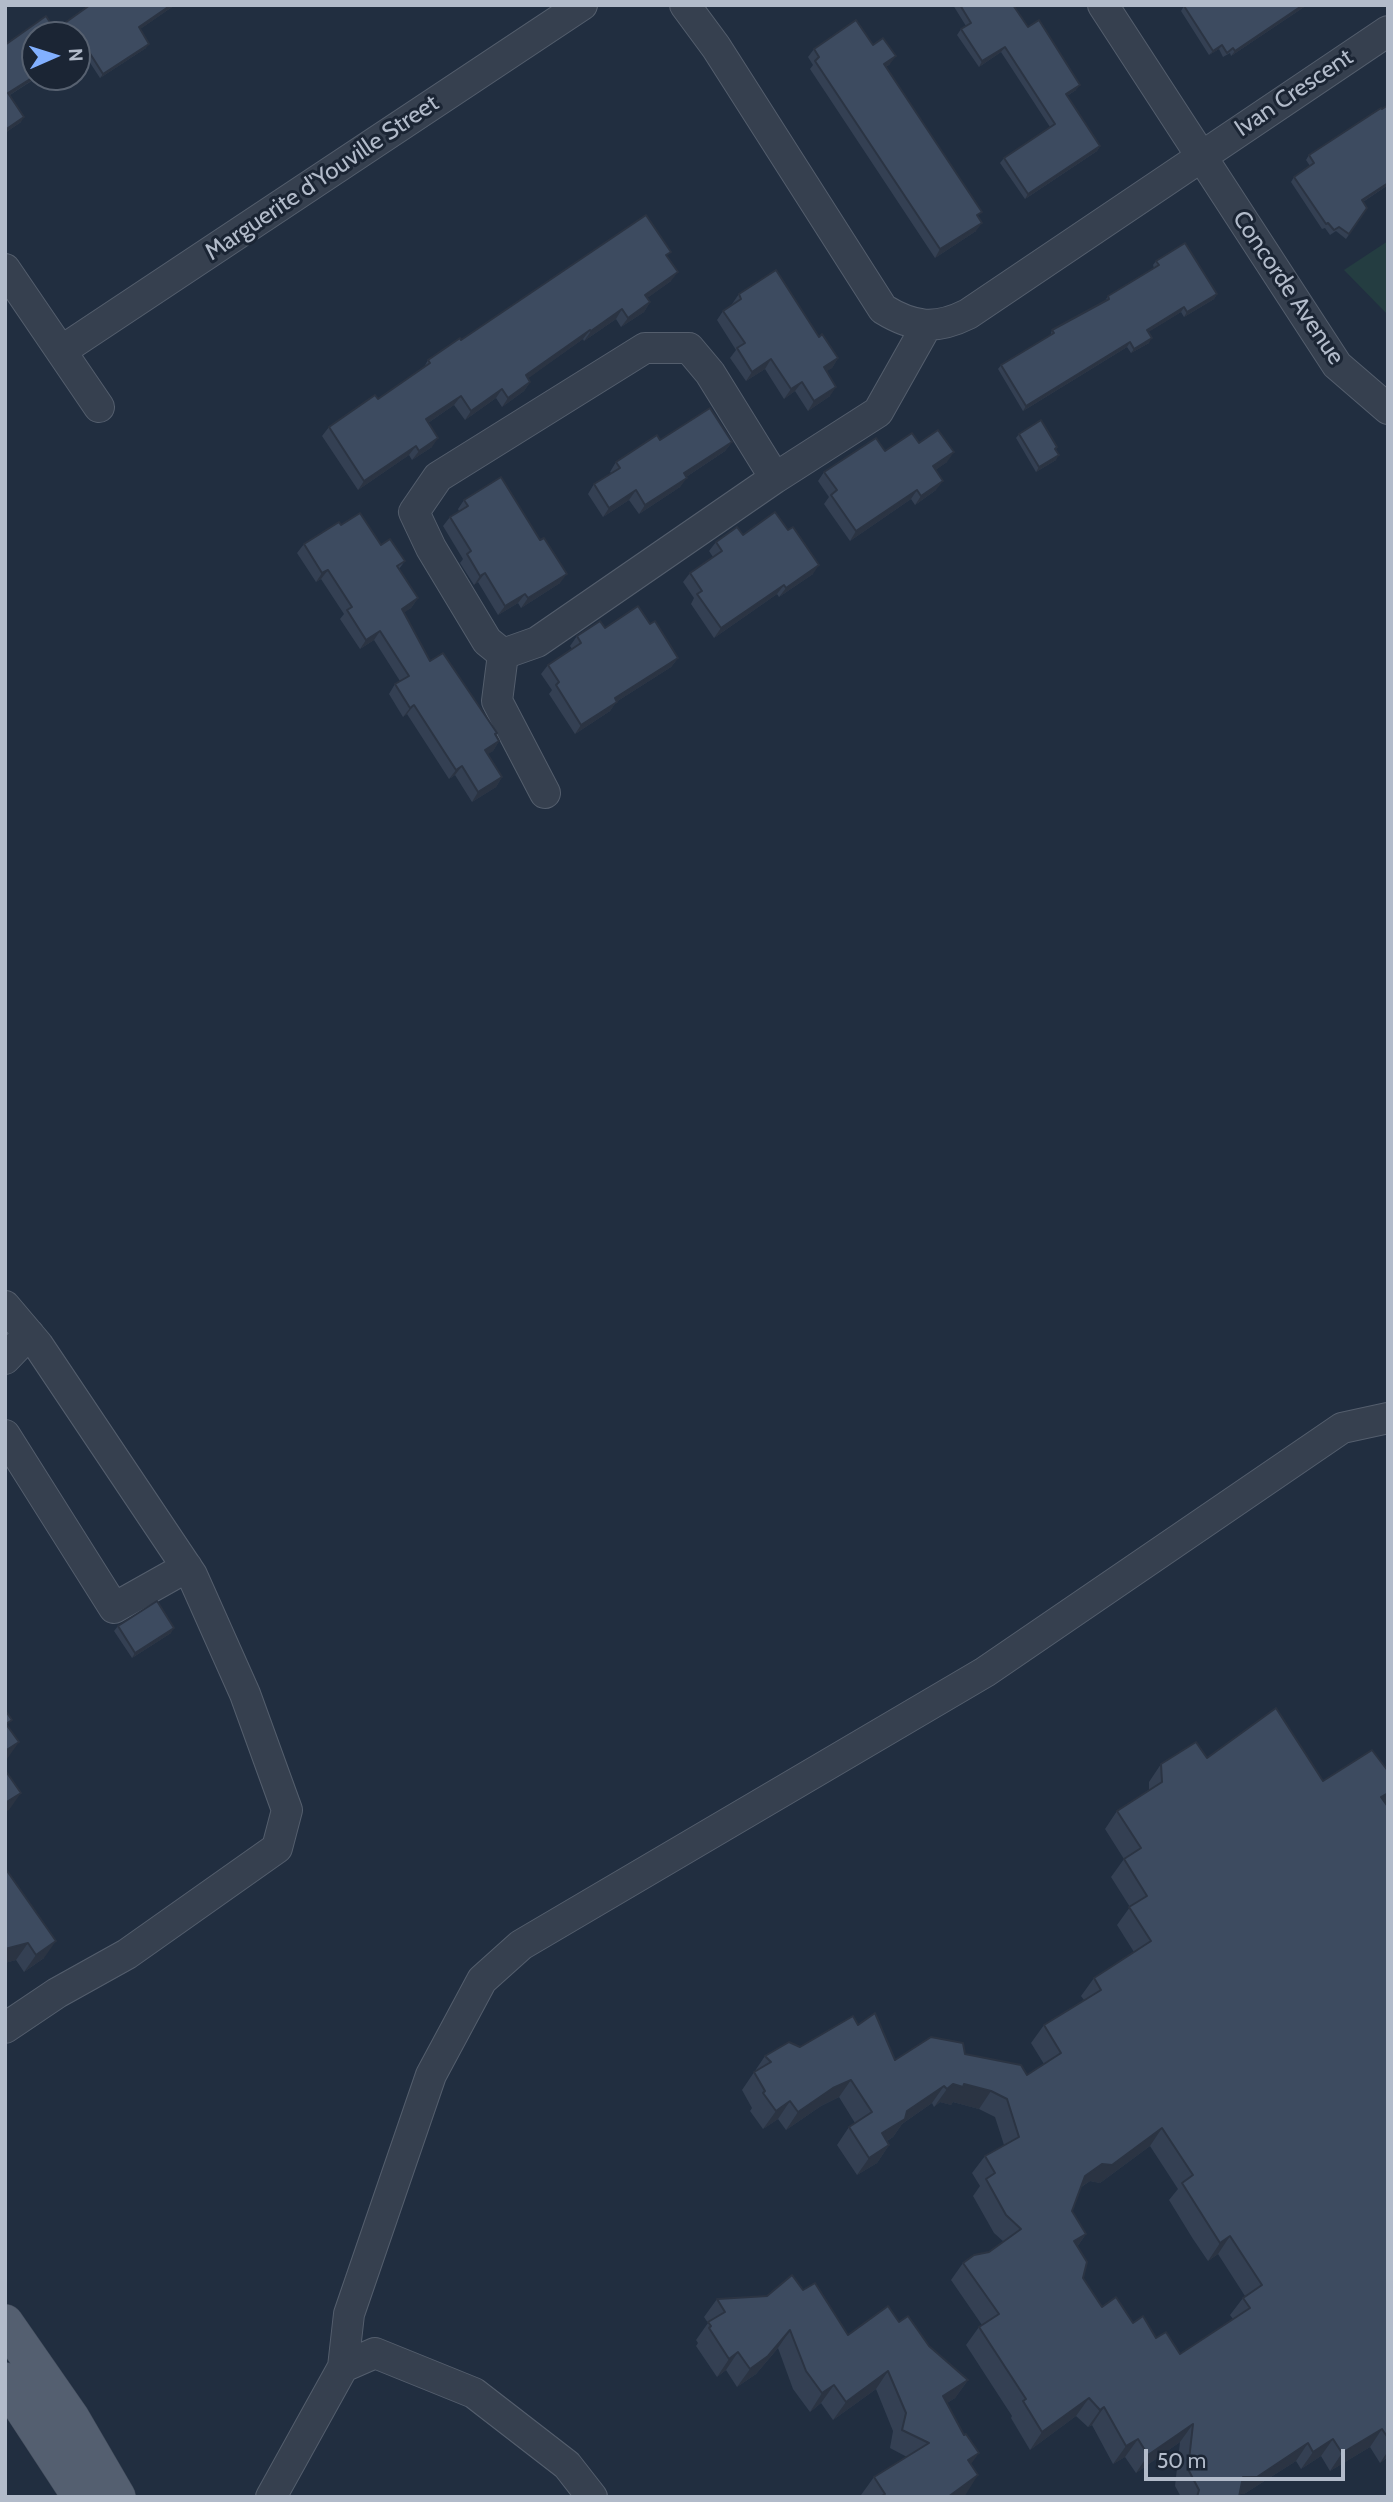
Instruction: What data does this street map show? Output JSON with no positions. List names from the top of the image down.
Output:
{
  "streets": {
    "street": ["Ivan Crescent", "Marguerite d'Youville Street", "Concorde Avenue"]
  },
  "crossings": [
    ["Ivan Crescent", "Concorde Avenue"]
  ],
  "scale_bar": "50 m",
  "north": "right"
}
